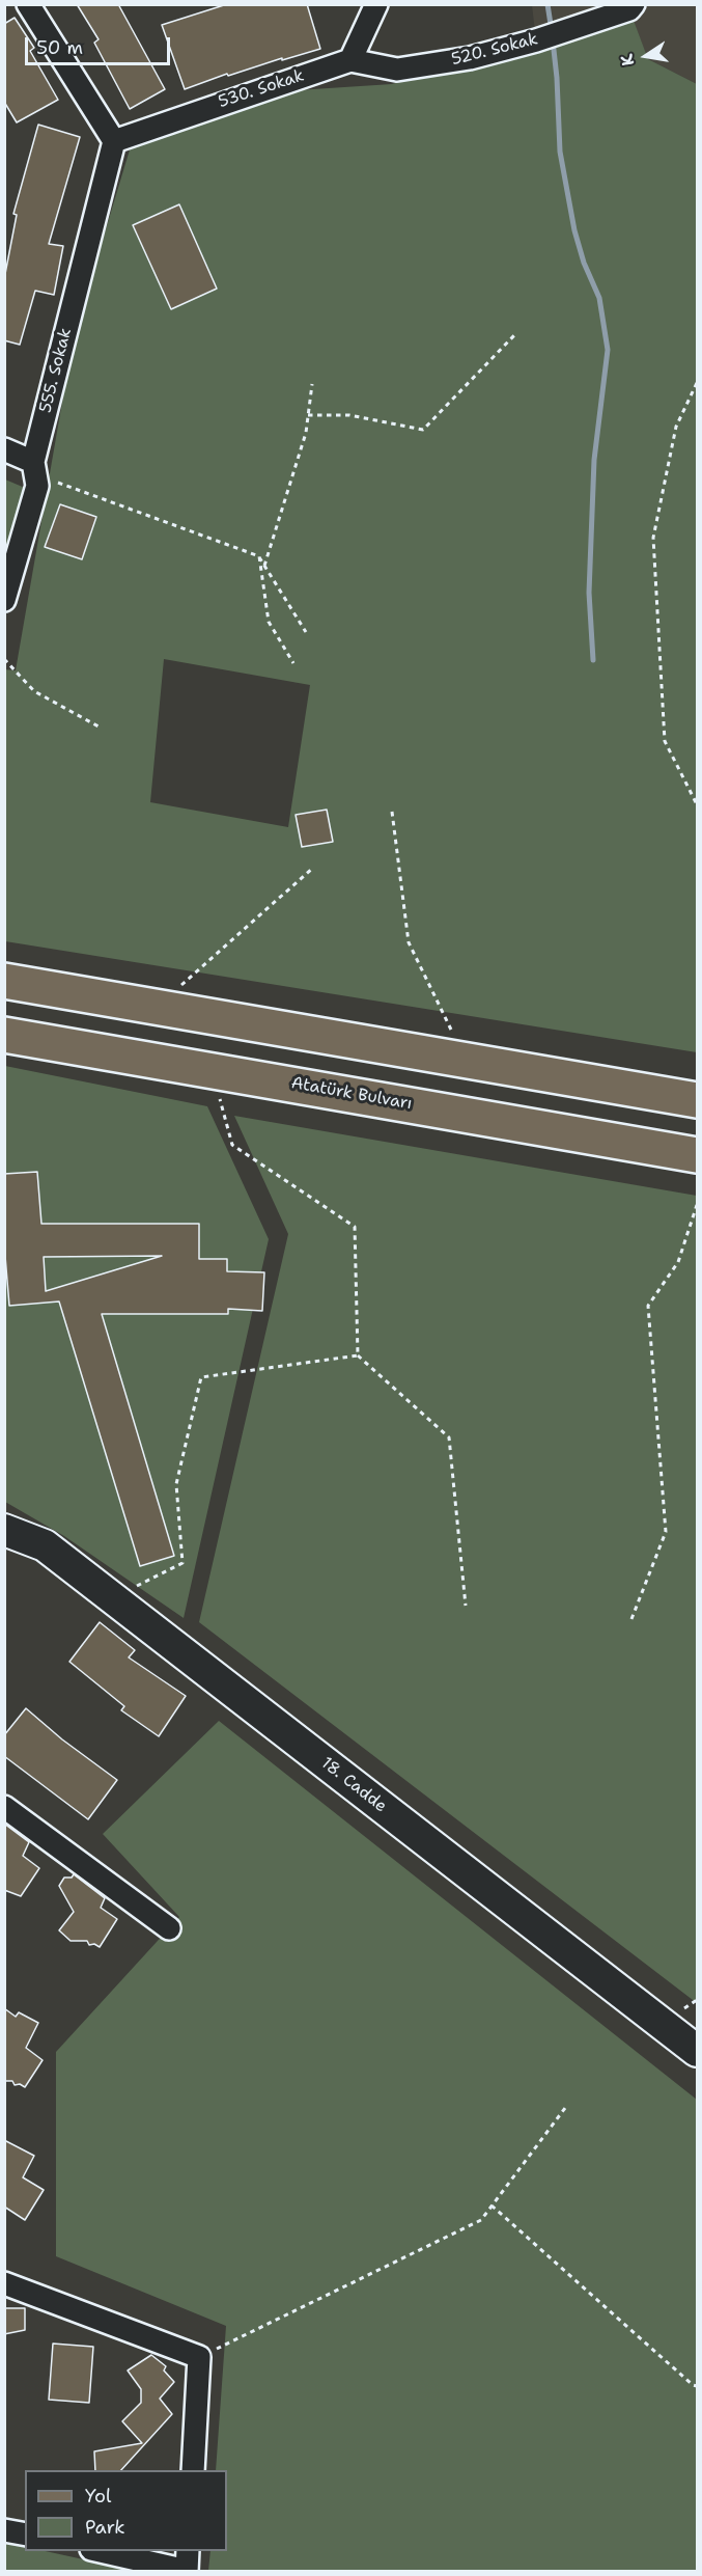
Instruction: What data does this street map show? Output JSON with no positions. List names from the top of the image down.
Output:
{
  "streets": {
    "main road": ["Atatürk Bulvarı"],
    "street": [
      "520. Sokak",
      "530. Sokak",
      "555. Sokak",
      "18. Cadde"
    ]
  },
  "crossings": [
    ["520. Sokak", "530. Sokak"],
    ["530. Sokak", "555. Sokak"]
  ],
  "legend": ["Yol", "Park"],
  "scale_bar": "50 m",
  "north": "left"
}
